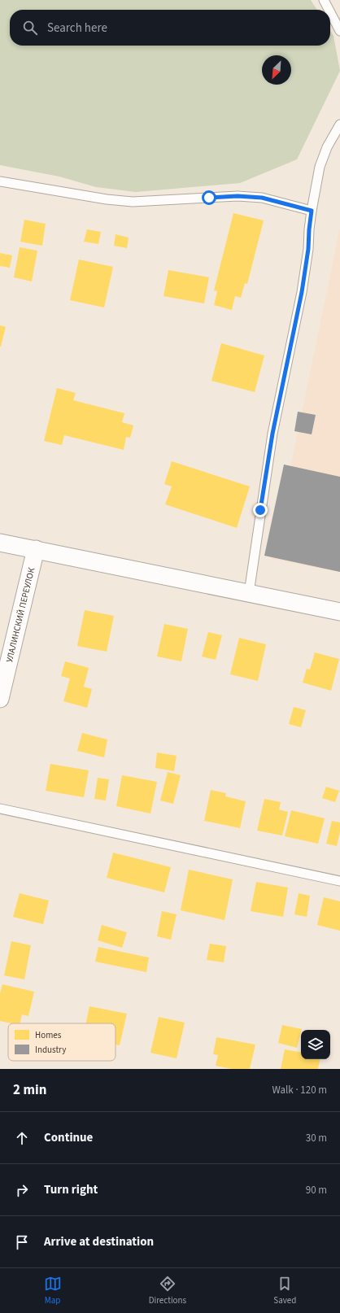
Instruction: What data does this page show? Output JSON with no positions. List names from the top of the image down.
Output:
{
  "streets": {
    "street": ["УЛАЛИНСКИЙ ПЕРЕУЛОК"]
  },
  "legend": ["Homes", "Industry"],
  "north": "bottom left",
  "page": {
    "search": "Search here",
    "heading": ["2 min", "Walk · 120 m"],
    "list": [
      ["Continue", "30 m"],
      ["Turn right", "90 m"],
      "Arrive at destination"
    ],
    "nav": ["Map", "Directions", "Saved"]
  }
}
